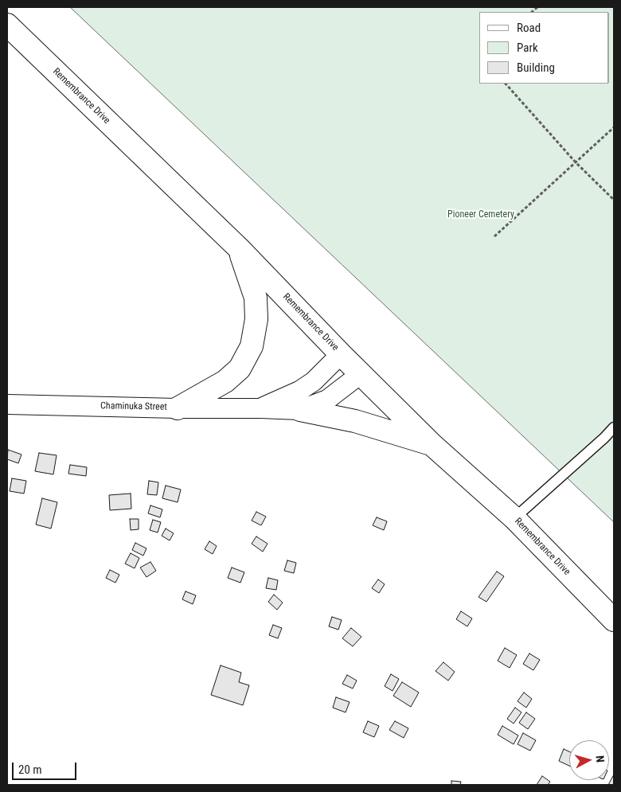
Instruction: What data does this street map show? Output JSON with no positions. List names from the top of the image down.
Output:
{
  "streets": {
    "main road": ["Remembrance Drive"],
    "street": ["Chaminuka Street"]
  },
  "parks": ["Pioneer Cemetery"],
  "legend": ["Road", "Park", "Building"],
  "scale_bar": "20 m",
  "north": "right"
}
